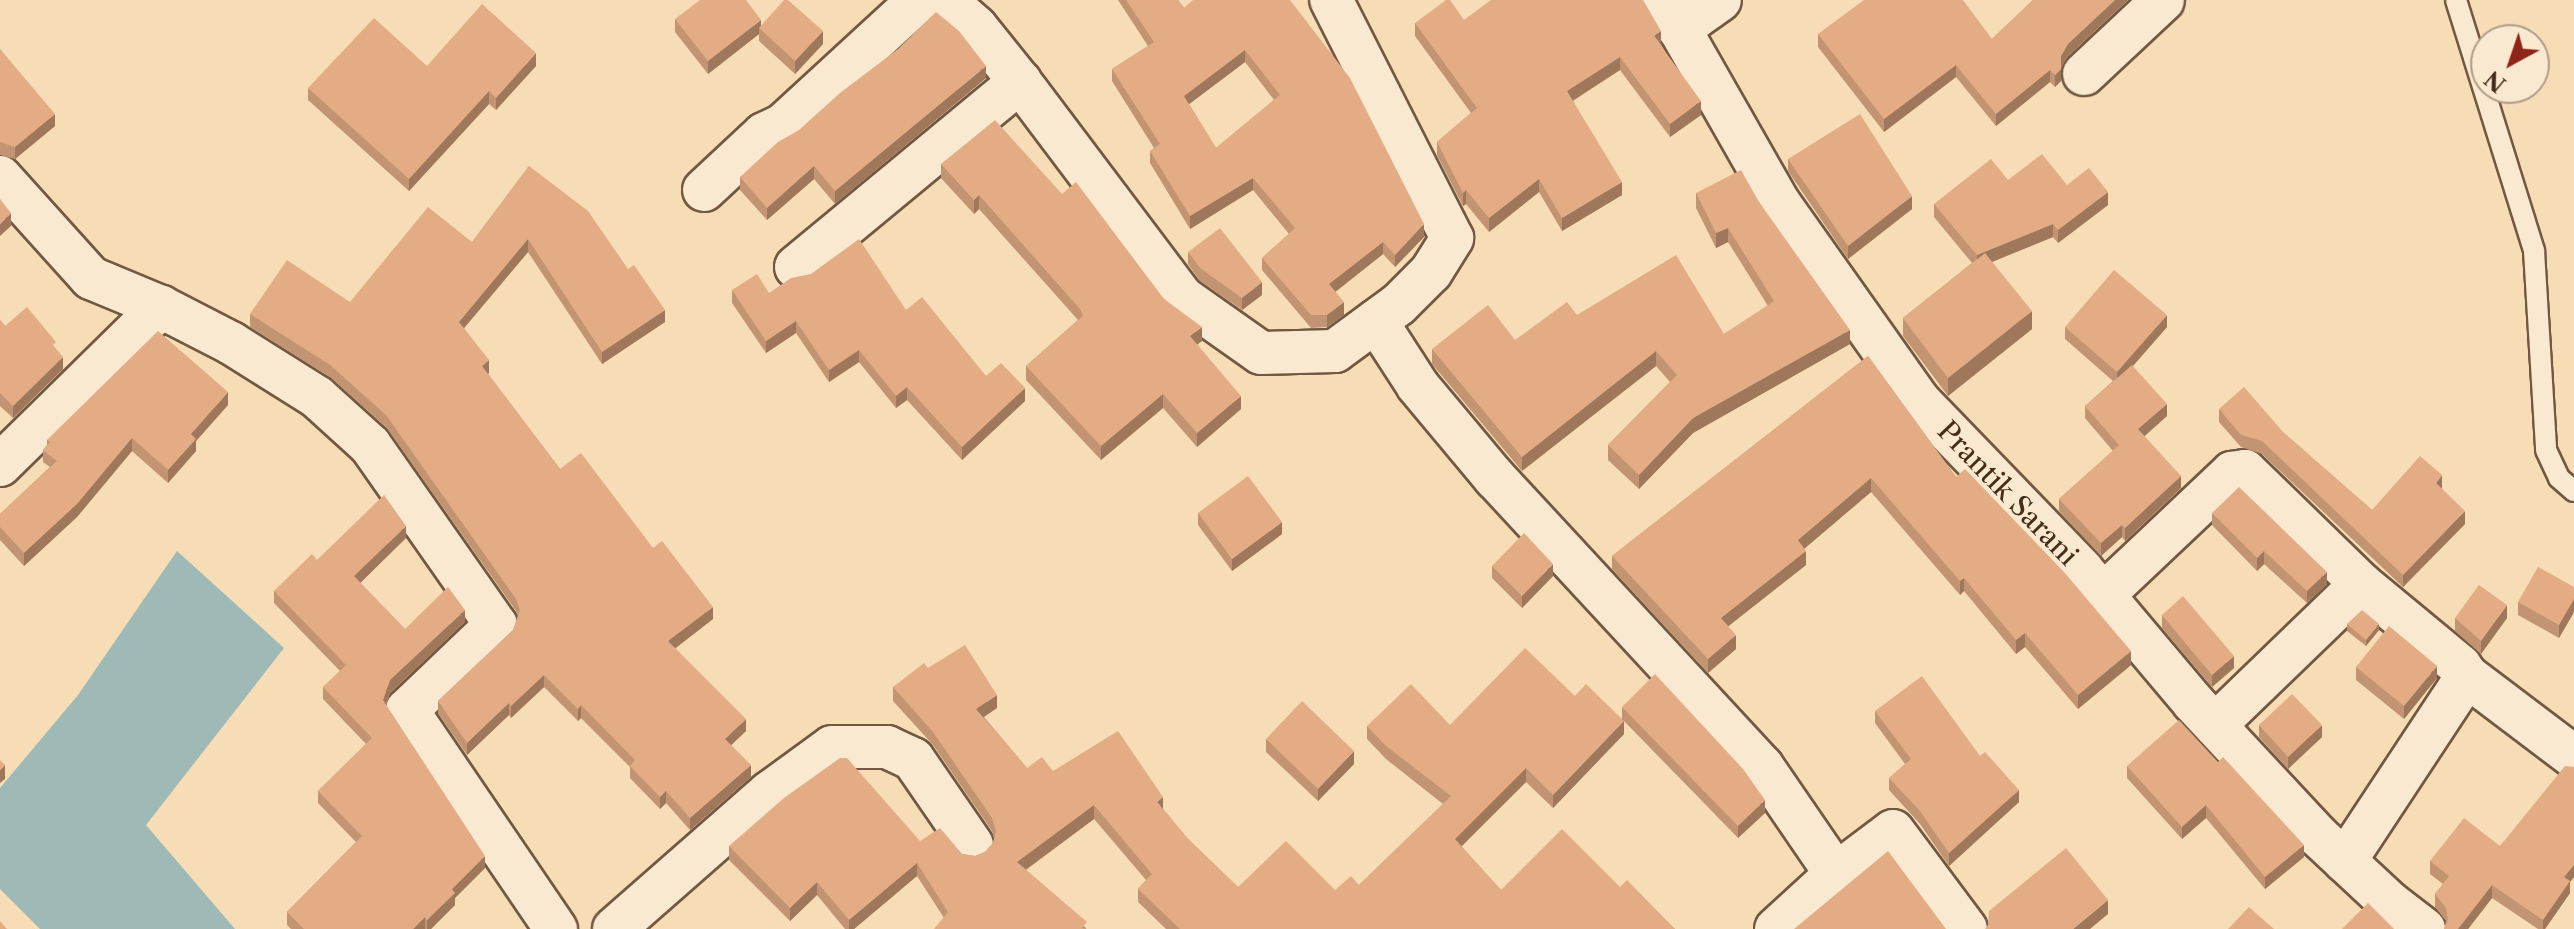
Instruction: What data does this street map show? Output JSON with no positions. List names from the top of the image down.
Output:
{
  "streets": {
    "street": ["Prantik Sarani"]
  },
  "north": "bottom left"
}
